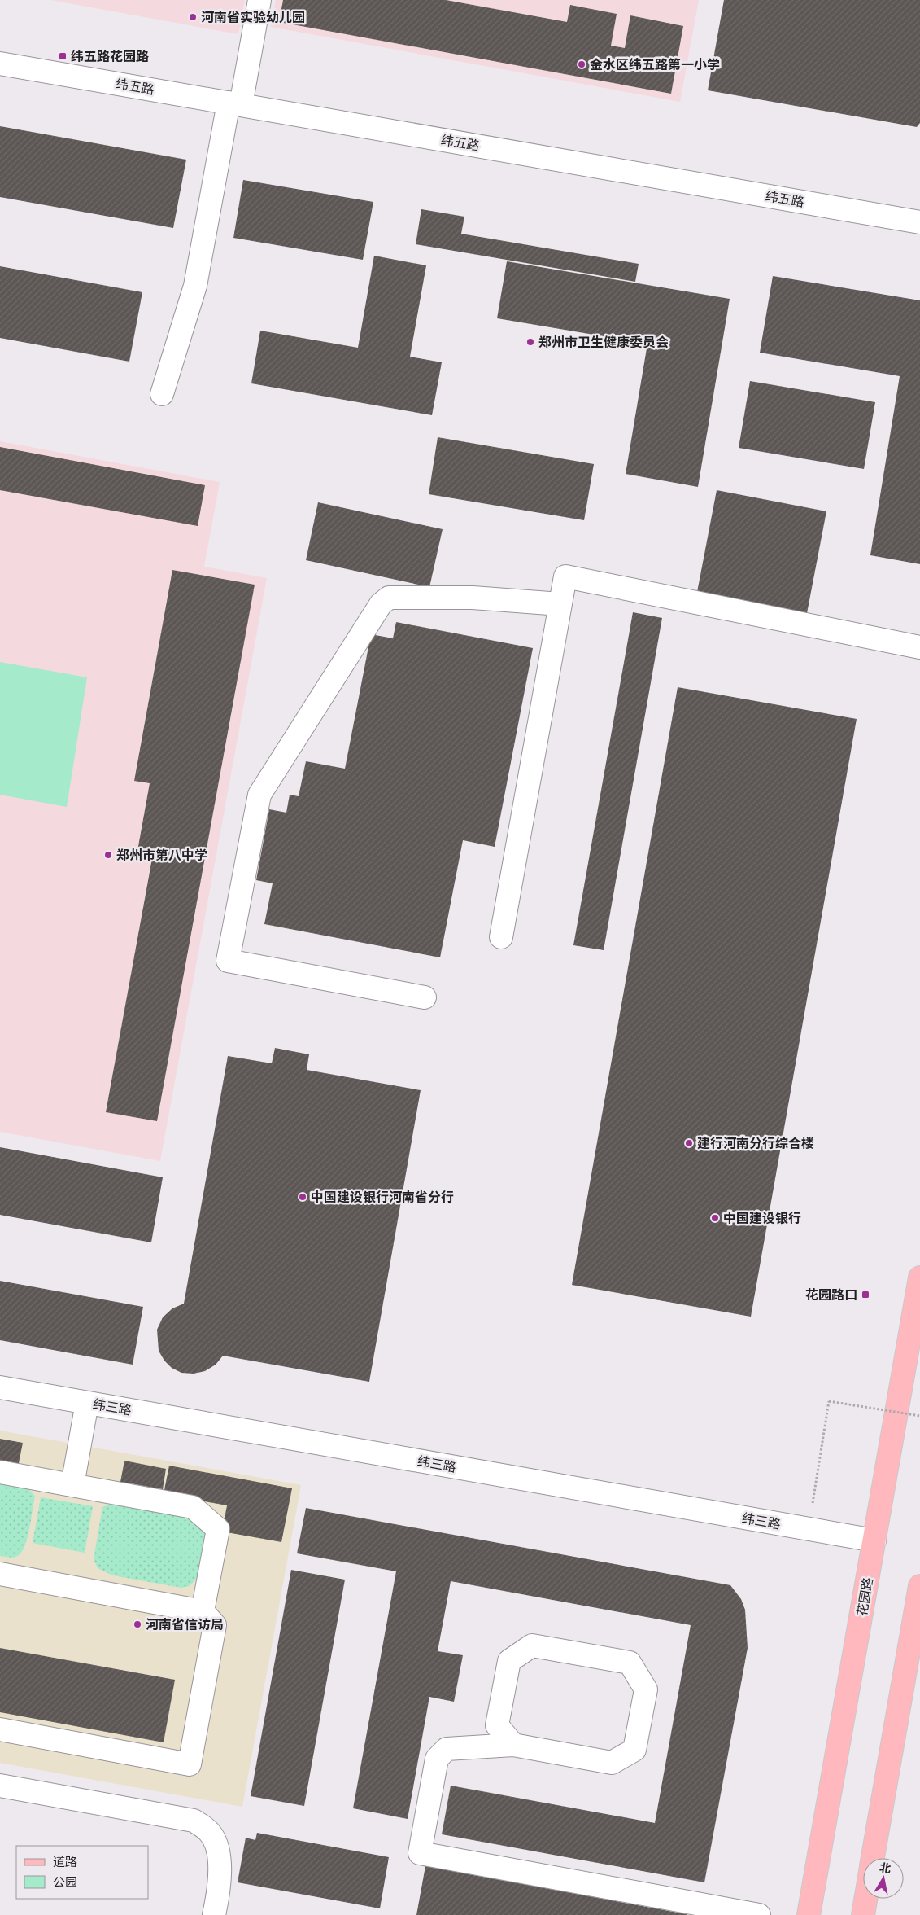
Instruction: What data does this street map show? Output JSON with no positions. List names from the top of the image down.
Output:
{
  "streets": {
    "main road": ["花园路"],
    "street": ["纬五路", "纬三路"]
  },
  "crossings": [
    ["纬三路", "花园路"]
  ],
  "places": {
    "other": [
      "河南省实验幼儿园",
      "金水区纬五路第一小学",
      "郑州市卫生健康委员会",
      "郑州市第八中学",
      "建行河南分行综合楼",
      "中国建设银行河南省分行",
      "中国建设银行",
      "河南省信访局"
    ],
    "transit": ["纬五路花园路", "花园路口"]
  },
  "legend": ["道路", "公园"],
  "north": "top"
}
